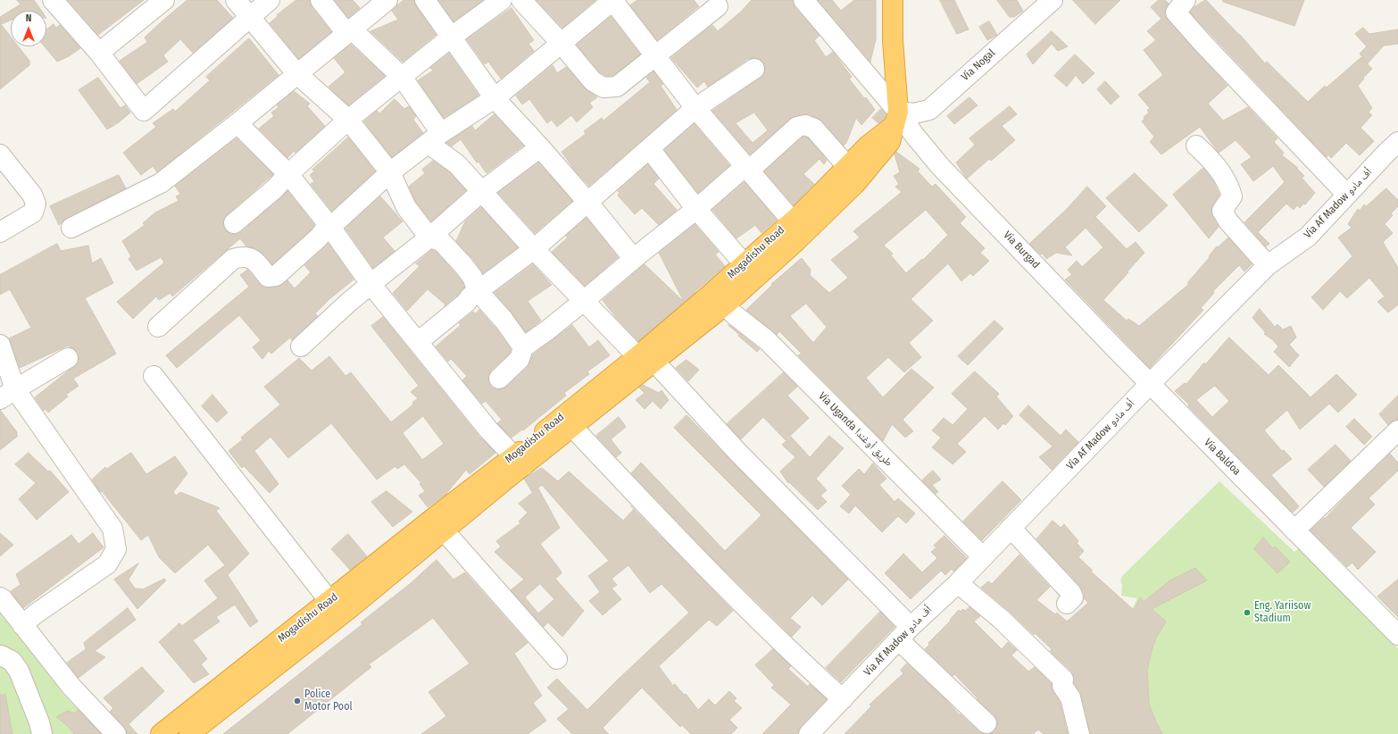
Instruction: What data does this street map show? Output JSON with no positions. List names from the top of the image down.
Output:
{
  "streets": {
    "highway": ["Mogadishu Road"],
    "street": [
      "Via Nogal",
      "Via Af Madow أف مادو",
      "Via Burgad",
      "Via Uganda طريق أوغندا",
      "Via Baldoa"
    ]
  },
  "crossings": [
    ["Via Nogal", "Via Burgad"],
    ["Via Nogal", "Mogadishu Road"],
    ["Via Af Madow أف مادو", "Via Burgad"],
    ["Via Af Madow أف مادو", "Via Uganda طريق أوغندا"],
    ["Via Af Madow أف مادو", "Via Baldoa"],
    ["Via Burgad", "Mogadishu Road"],
    ["Via Burgad", "Via Baldoa"],
    ["Mogadishu Road", "Via Uganda طريق أوغندا"]
  ],
  "places": ["Eng. Yariisow Stadium", "Police Motor Pool"],
  "north": "top"
}
